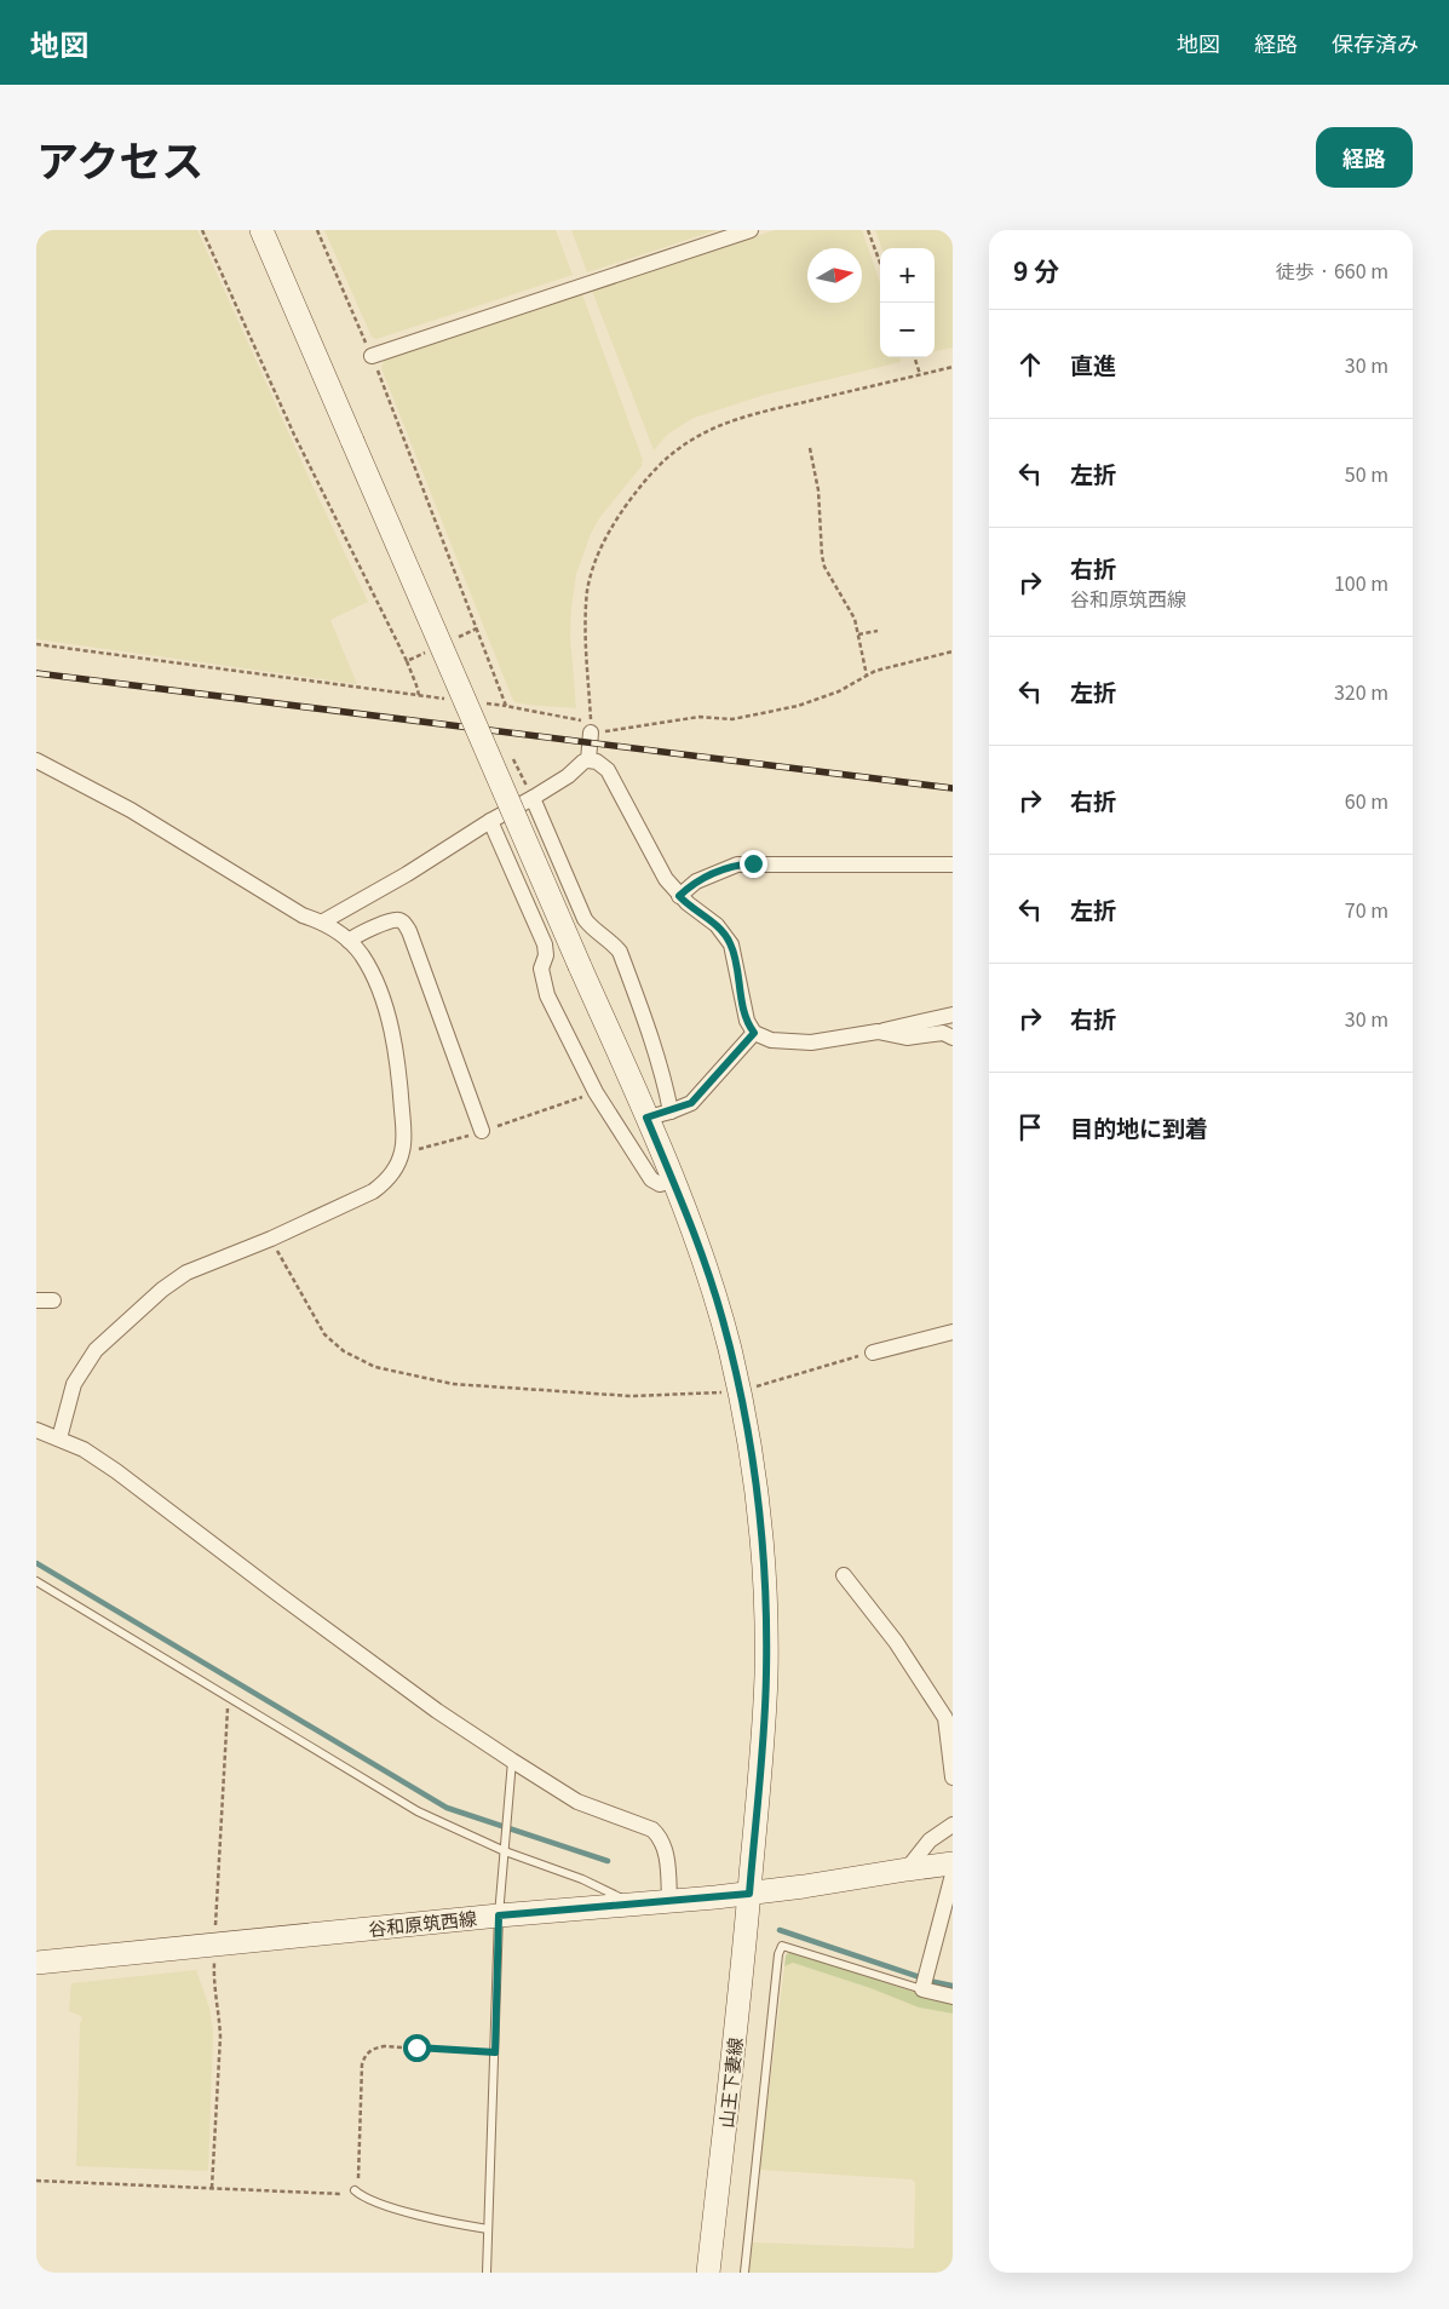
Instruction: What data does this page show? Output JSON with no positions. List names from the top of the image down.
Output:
{
  "streets": {
    "street": ["谷和原筑西線", "山王下妻線"]
  },
  "crossings": [
    ["谷和原筑西線", "山王下妻線"]
  ],
  "north": "right",
  "page": {
    "header": "地図",
    "nav": ["地図", "経路", "保存済み"],
    "title": "アクセス",
    "buttons": "経路",
    "heading": ["9 分", "徒歩 · 660 m"],
    "map_buttons": ["+", "−"],
    "list": [
      ["直進", "30 m"],
      ["左折", "50 m"],
      ["右折", "谷和原筑西線", "100 m"],
      ["左折", "320 m"],
      ["右折", "60 m"],
      ["左折", "70 m"],
      ["右折", "30 m"],
      "目的地に到着"
    ]
  }
}
